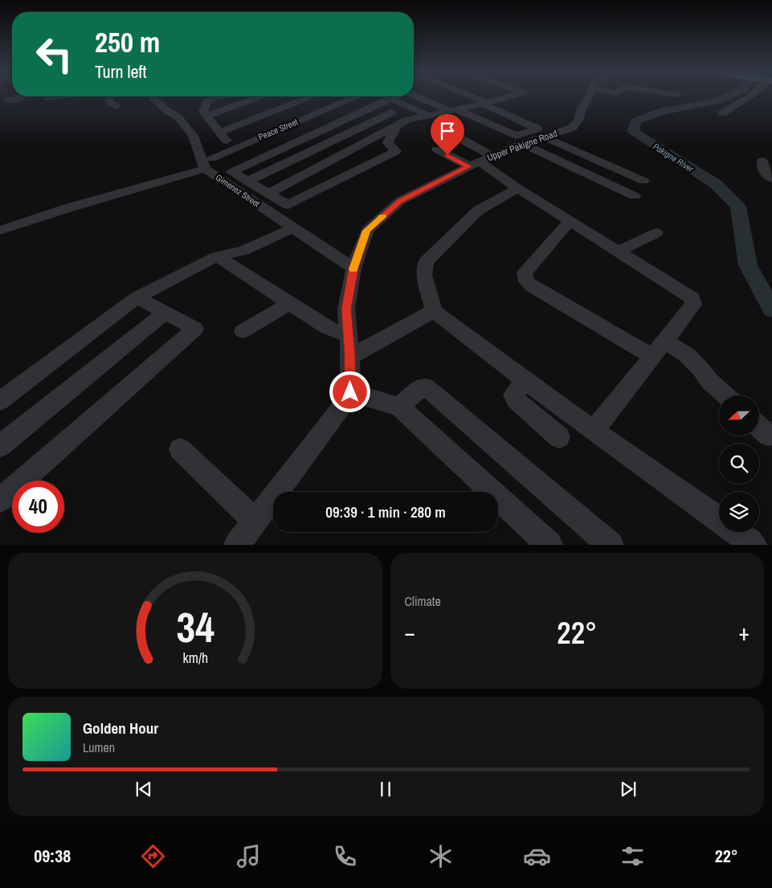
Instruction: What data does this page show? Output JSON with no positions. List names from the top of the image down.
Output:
{
  "streets": {
    "street": ["Peace Street", "Upper Pakigne Road", "Gimenez Street"]
  },
  "crossings": [
    ["Peace Street", "Gimenez Street"],
    ["Upper Pakigne Road", "Gimenez Street"]
  ],
  "water": ["Pakigne River"],
  "north": "left",
  "page": {
    "turn": ["250 m", "Turn left"],
    "limit": "40",
    "trip": "09:39 · 1 min · 280 m",
    "tile": "Climate",
    "heat": ["−", "22°", "+"],
    "song": ["Golden Hour", "Lumen"],
    "tabs": ["09:38", "22°"],
    "gauge": ["34", "km/h"]
  }
}
